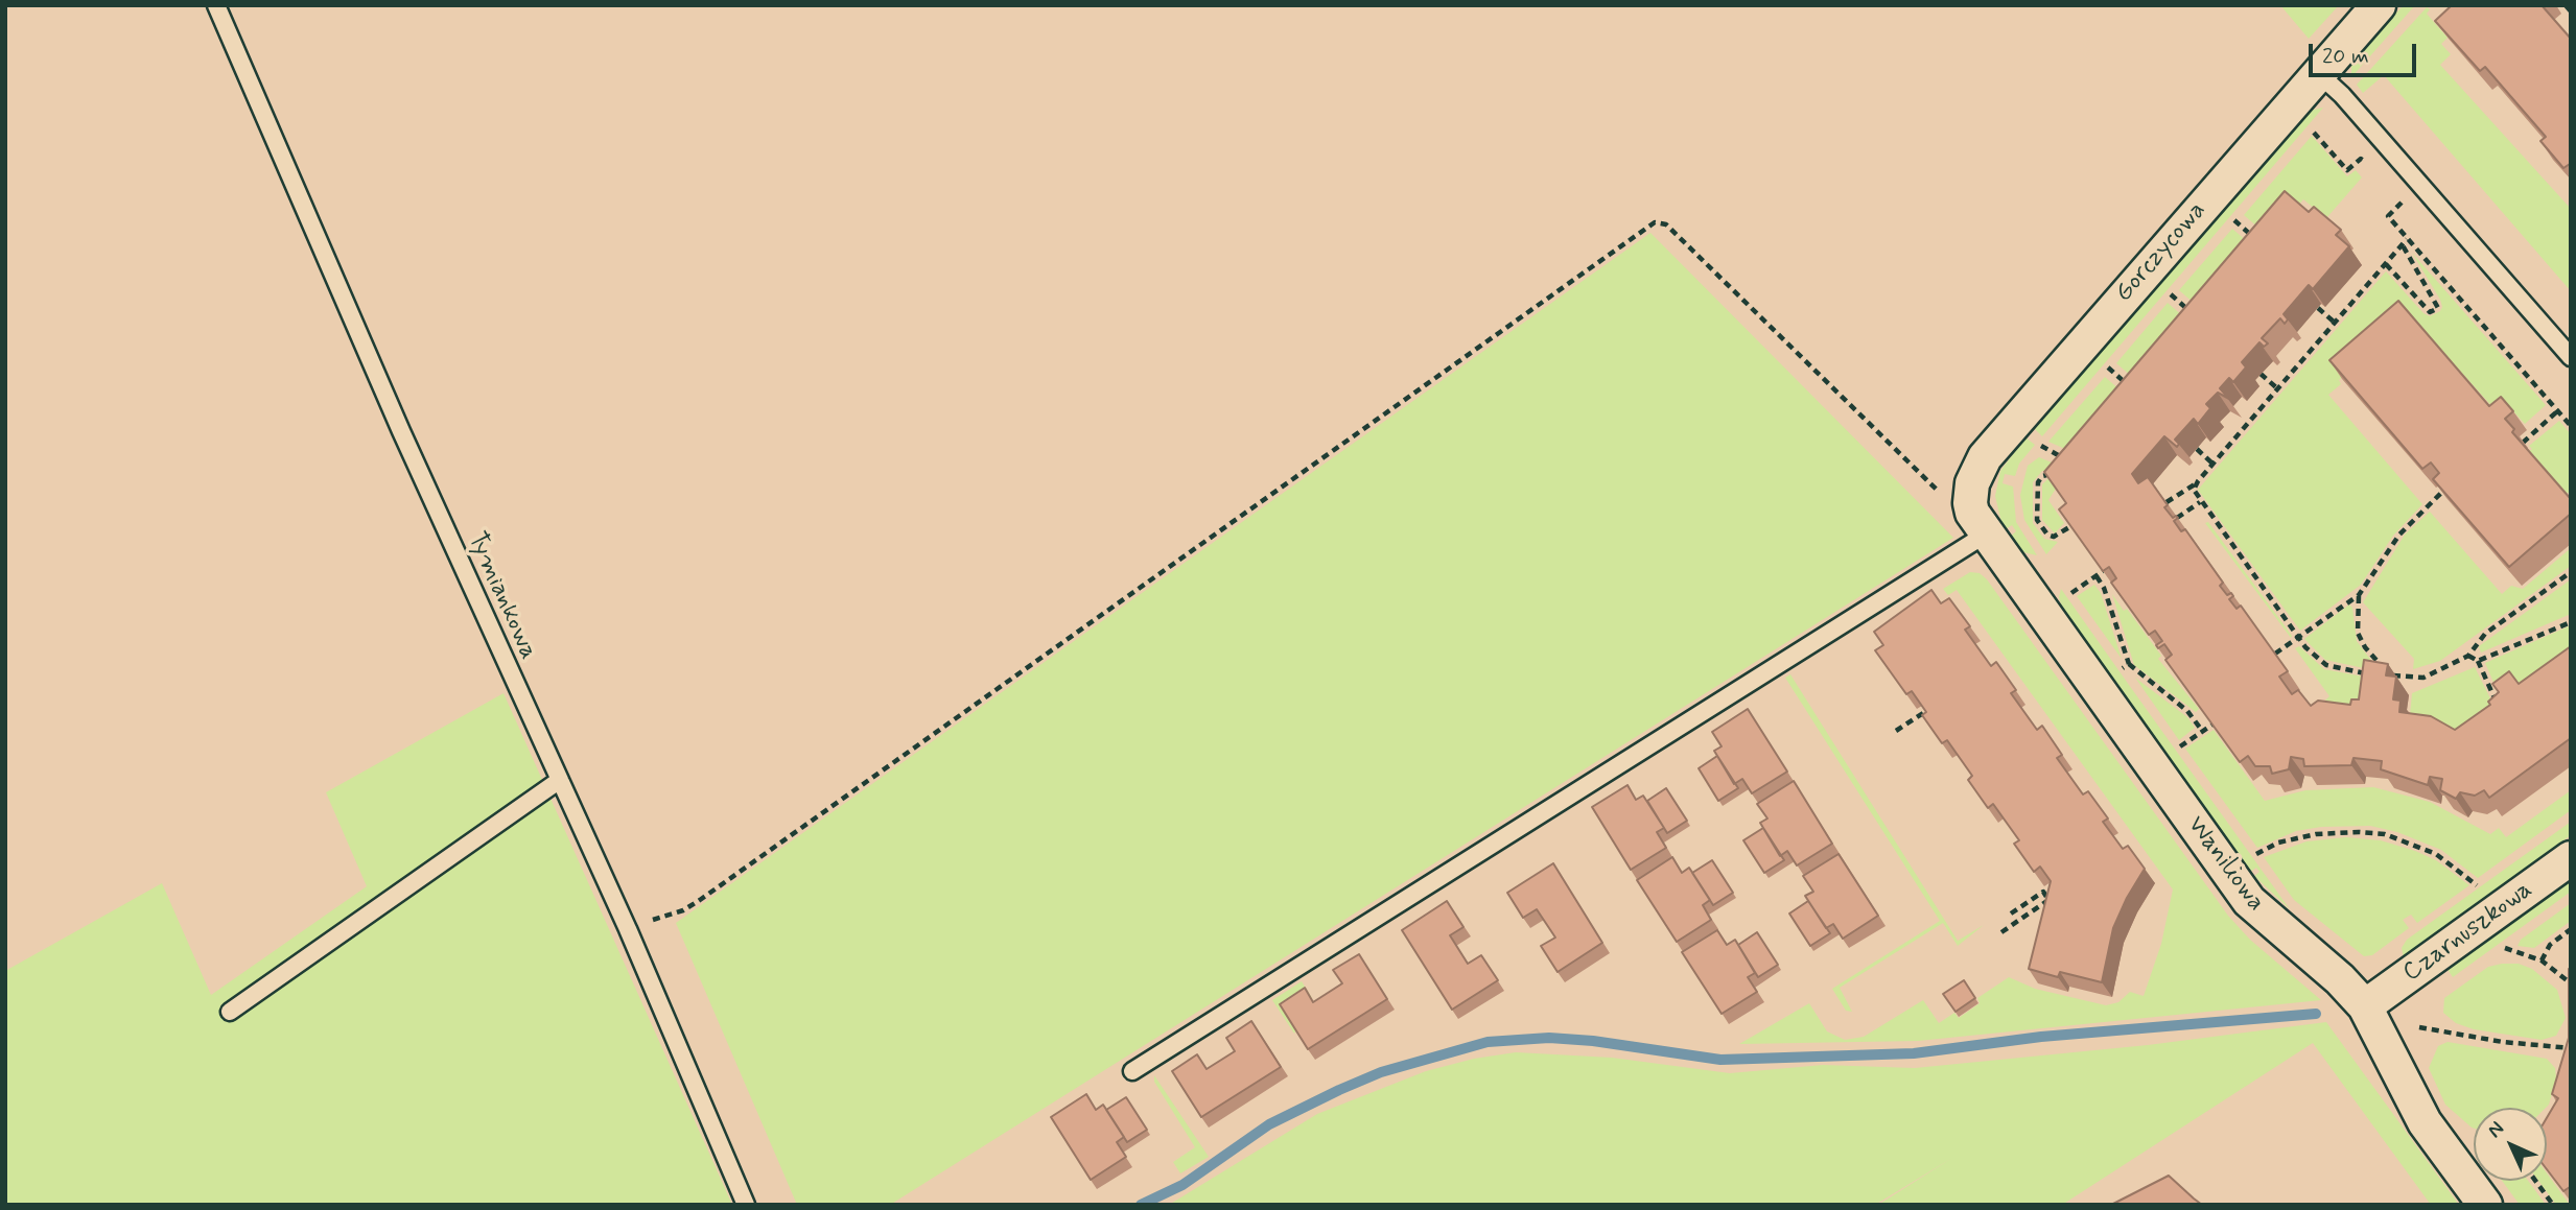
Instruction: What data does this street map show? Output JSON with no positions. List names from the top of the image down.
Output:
{
  "streets": {
    "street": ["Gorczycowa", "Waniliowa", "Czarnuszkowa"],
    "lane": ["Tymiankowa"]
  },
  "crossings": [
    ["Gorczycowa", "Waniliowa"],
    ["Waniliowa", "Czarnuszkowa"]
  ],
  "scale_bar": "20 m",
  "north": "top left"
}
